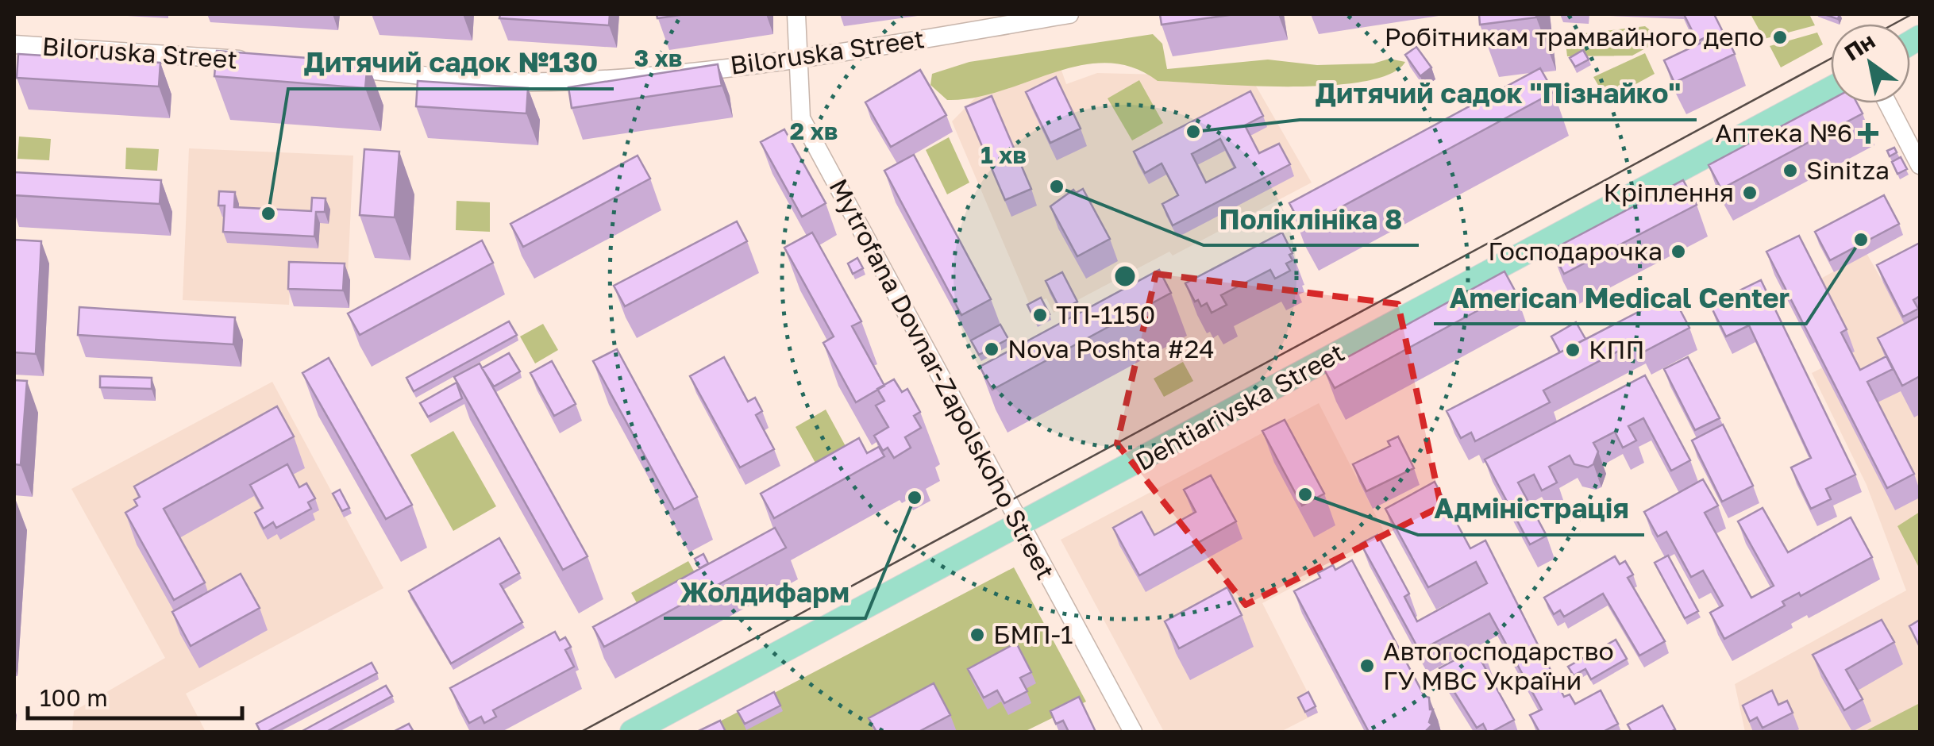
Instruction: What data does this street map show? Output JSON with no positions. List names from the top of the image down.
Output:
{
  "streets": {
    "main road": ["Dehtiarivska Street"],
    "street": ["Biloruska Street", "Mytrofana Dovnar-Zapolskoho Street"]
  },
  "crossings": [
    ["Biloruska Street", "Mytrofana Dovnar-Zapolskoho Street"],
    ["Mytrofana Dovnar-Zapolskoho Street", "Dehtiarivska Street"]
  ],
  "places": {
    "other": [
      "Робітникам трамвайного депо",
      "Дитячий садок \"Пізнайко\"",
      "Sinitza",
      "Поліклініка 8",
      "Кріплення",
      "Дитячий садок №130",
      "American Medical Center",
      "Господарочка",
      "ТП-1150",
      "Nova Poshta #24",
      "КПП",
      "Адміністрація",
      "Жолдифарм",
      "БМП-1",
      "Автогосподарство ГУ МВС України"
    ],
    "health": ["Аптека №6"]
  },
  "scale_bar": "100 m",
  "north": "top left",
  "rings": ["3 хв", "2 хв", "1 хв"]
}
